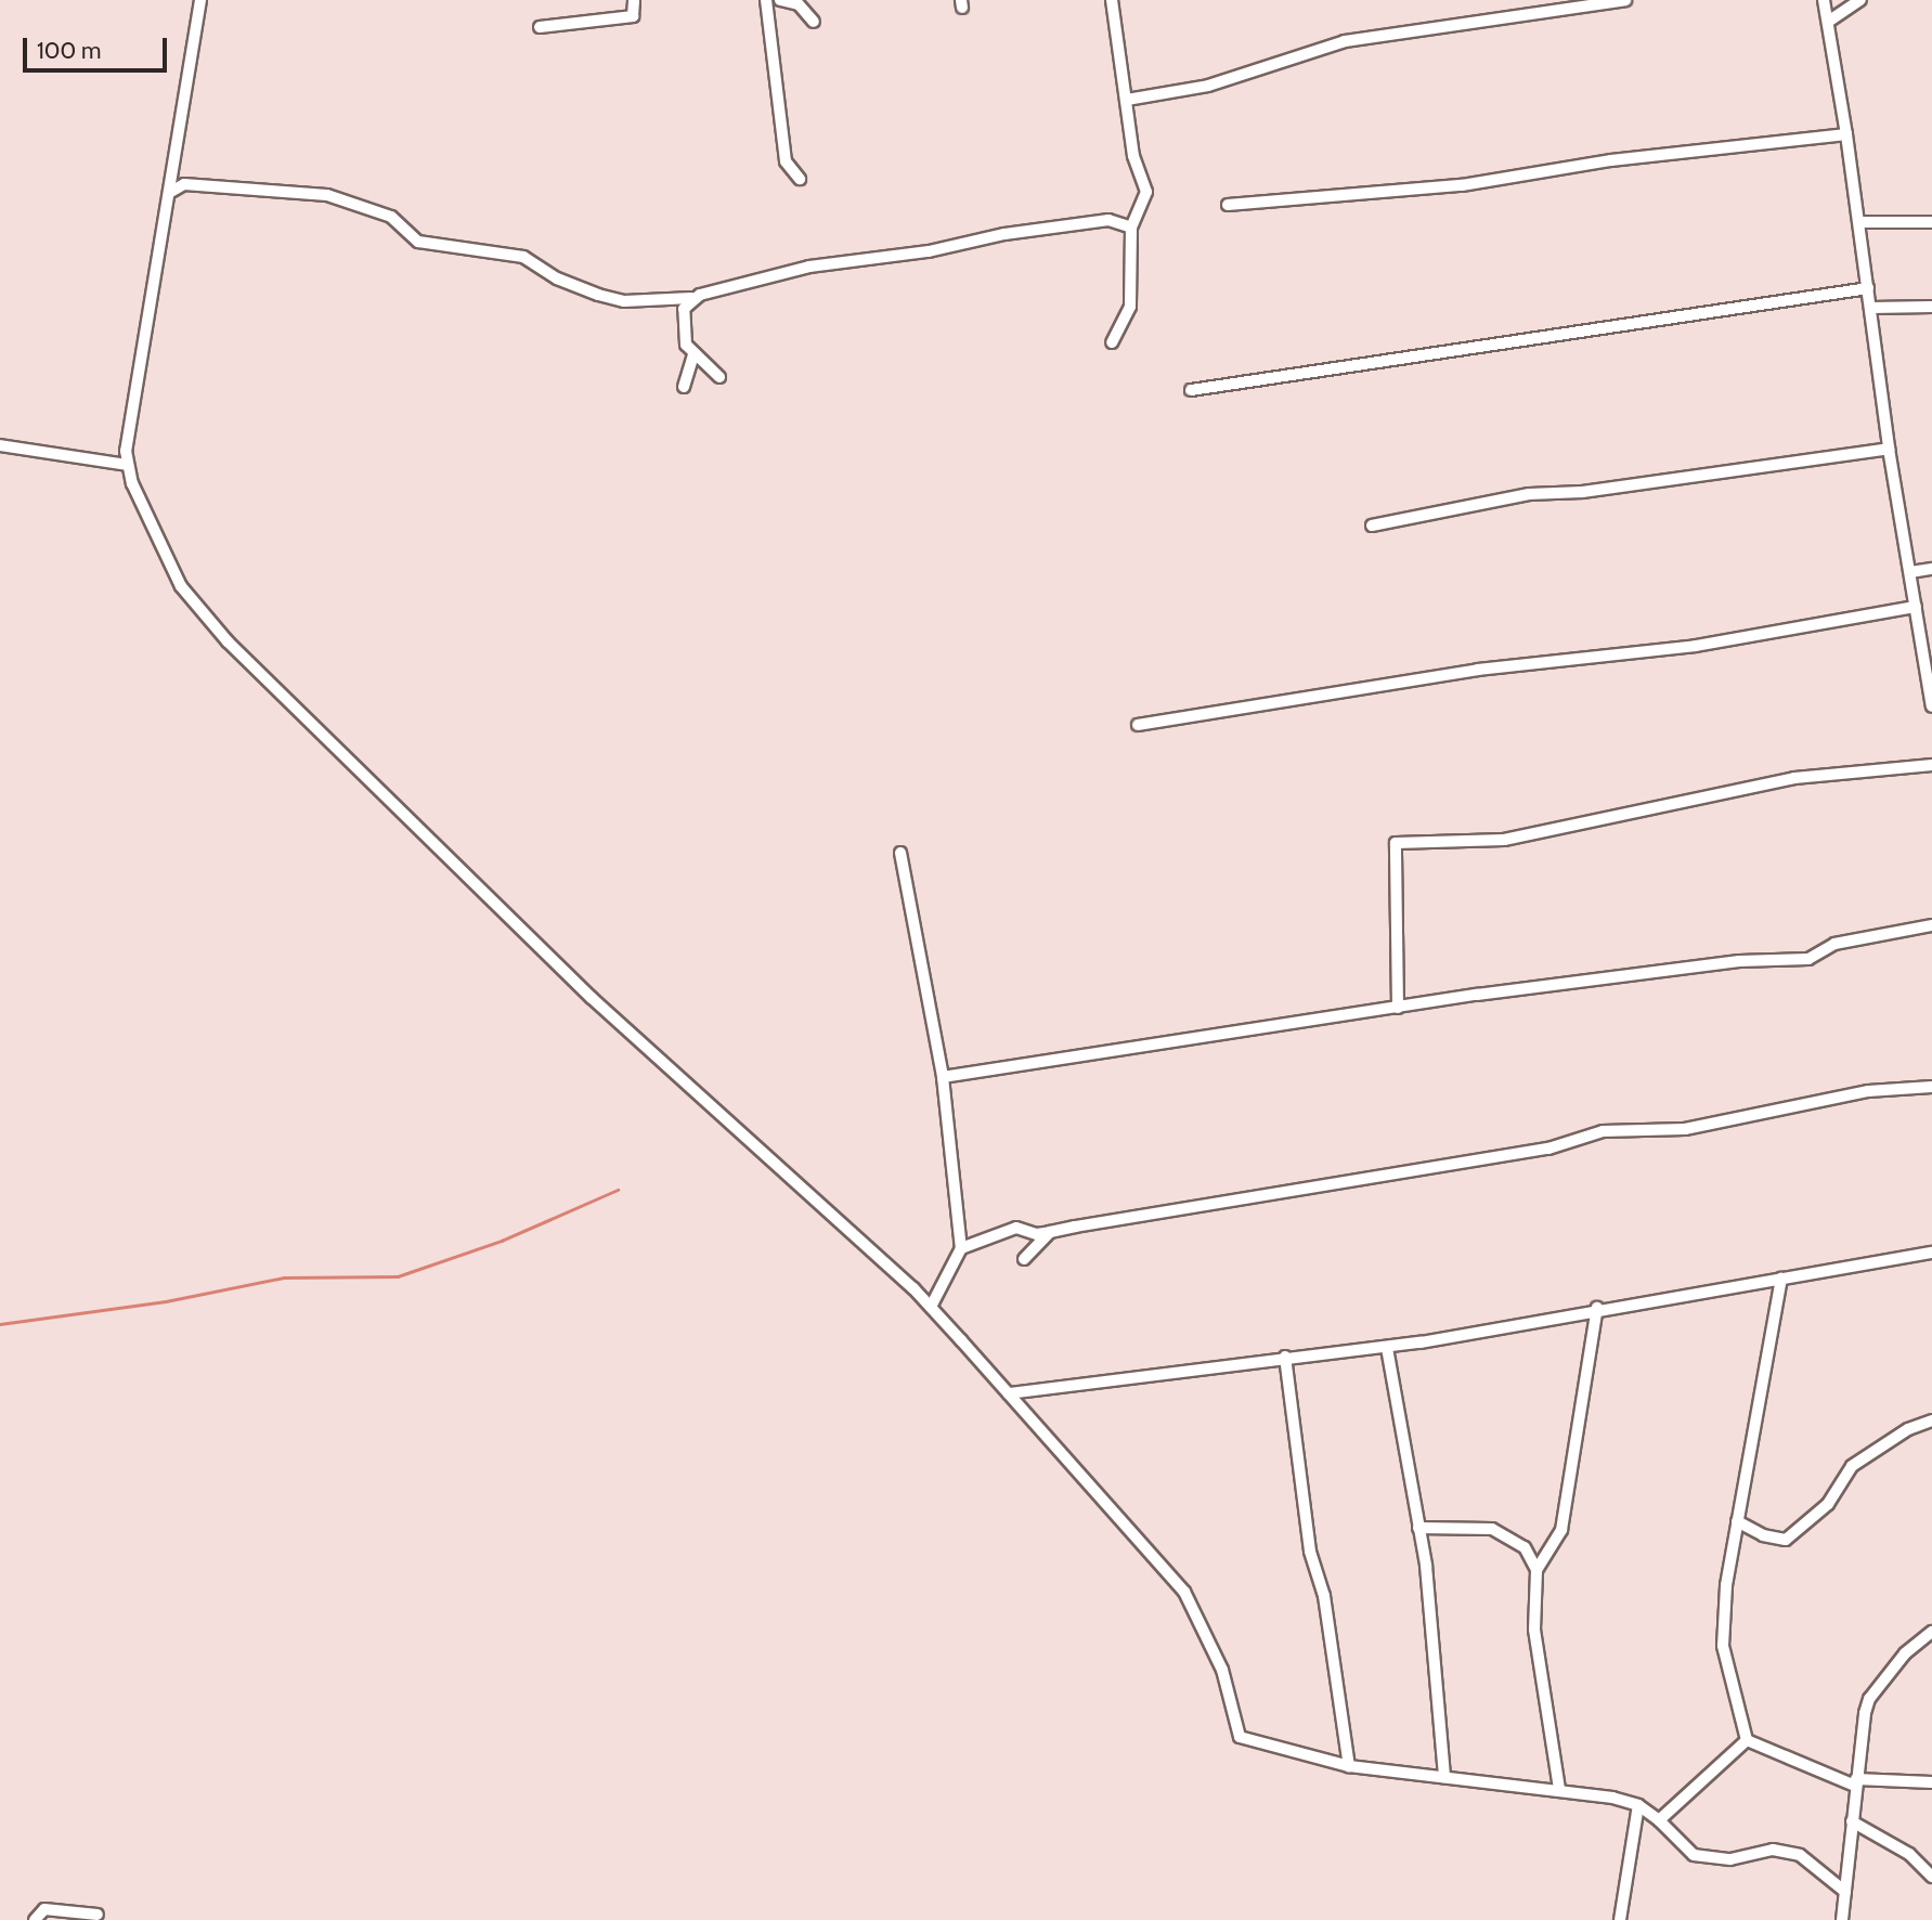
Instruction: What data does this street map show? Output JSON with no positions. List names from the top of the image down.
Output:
{
  "scale_bar": "100 m"
}
